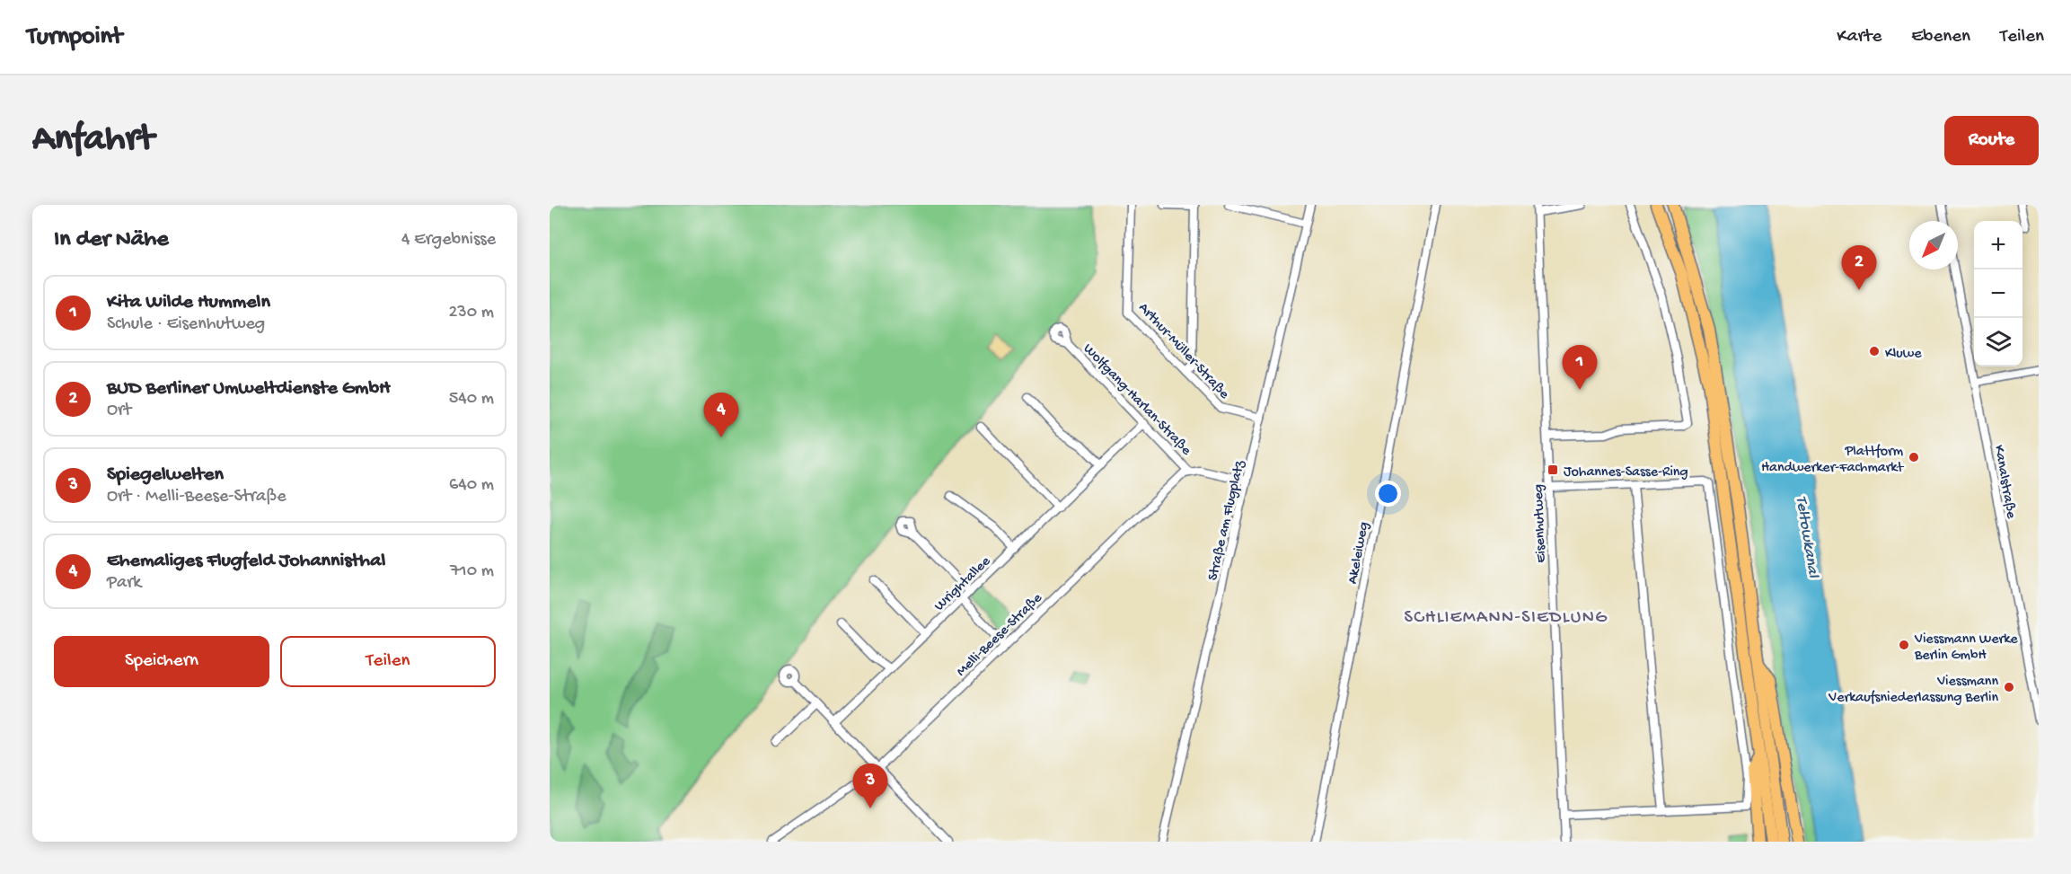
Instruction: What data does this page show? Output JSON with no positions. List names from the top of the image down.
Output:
{
  "streets": {
    "street": [
      "Arthur-Müller-Straße",
      "Wolfgang-Harlan-Straße",
      "Kanalstraße",
      "Straße am Flugplatz",
      "Eisenhutweg",
      "Akeleiweg",
      "Wrightallee",
      "Melli-Beese-Straße"
    ]
  },
  "crossings": [
    ["Arthur-Müller-Straße", "Straße am Flugplatz"],
    ["Wolfgang-Harlan-Straße", "Wrightallee"],
    ["Wolfgang-Harlan-Straße", "Melli-Beese-Straße"]
  ],
  "districts": ["SCHLIEMANN-SIEDLUNG"],
  "water": ["Teltowkanal"],
  "places": {
    "other": [
      "Kluwe",
      "Plattform Handwerker-Fachmarkt",
      "Viessmann Werke Berlin GmbH",
      "Viessmann Verkaufsniederlassung Berlin"
    ],
    "transit": ["Johannes-Sasse-Ring"]
  },
  "north": "bottom left",
  "page": {
    "header": "Turnpoint",
    "nav": ["Karte", "Ebenen", "Teilen"],
    "buttons": [
      "Route",
      ["Speichern", "Teilen"]
    ],
    "title": "Anfahrt",
    "heading": ["In der Nähe", "4 Ergebnisse"],
    "map_buttons": ["+", "−"],
    "pins": [
      "2",
      "1",
      "4",
      "3"
    ],
    "list": [
      {
        "mark": "1",
        "name": "Kita Wilde Hummeln",
        "note": "Schule · Eisenhutweg",
        "value": "230 m"
      },
      {
        "mark": "2",
        "name": "BUD Berliner Umweltdienste GmbH",
        "note": "Ort",
        "value": "540 m"
      },
      {
        "mark": "3",
        "name": "Spiegelwelten",
        "note": "Ort · Melli-Beese-Straße",
        "value": "640 m"
      },
      {
        "mark": "4",
        "name": "Ehemaliges Flugfeld Johannisthal",
        "note": "Park",
        "value": "710 m"
      }
    ]
  }
}
